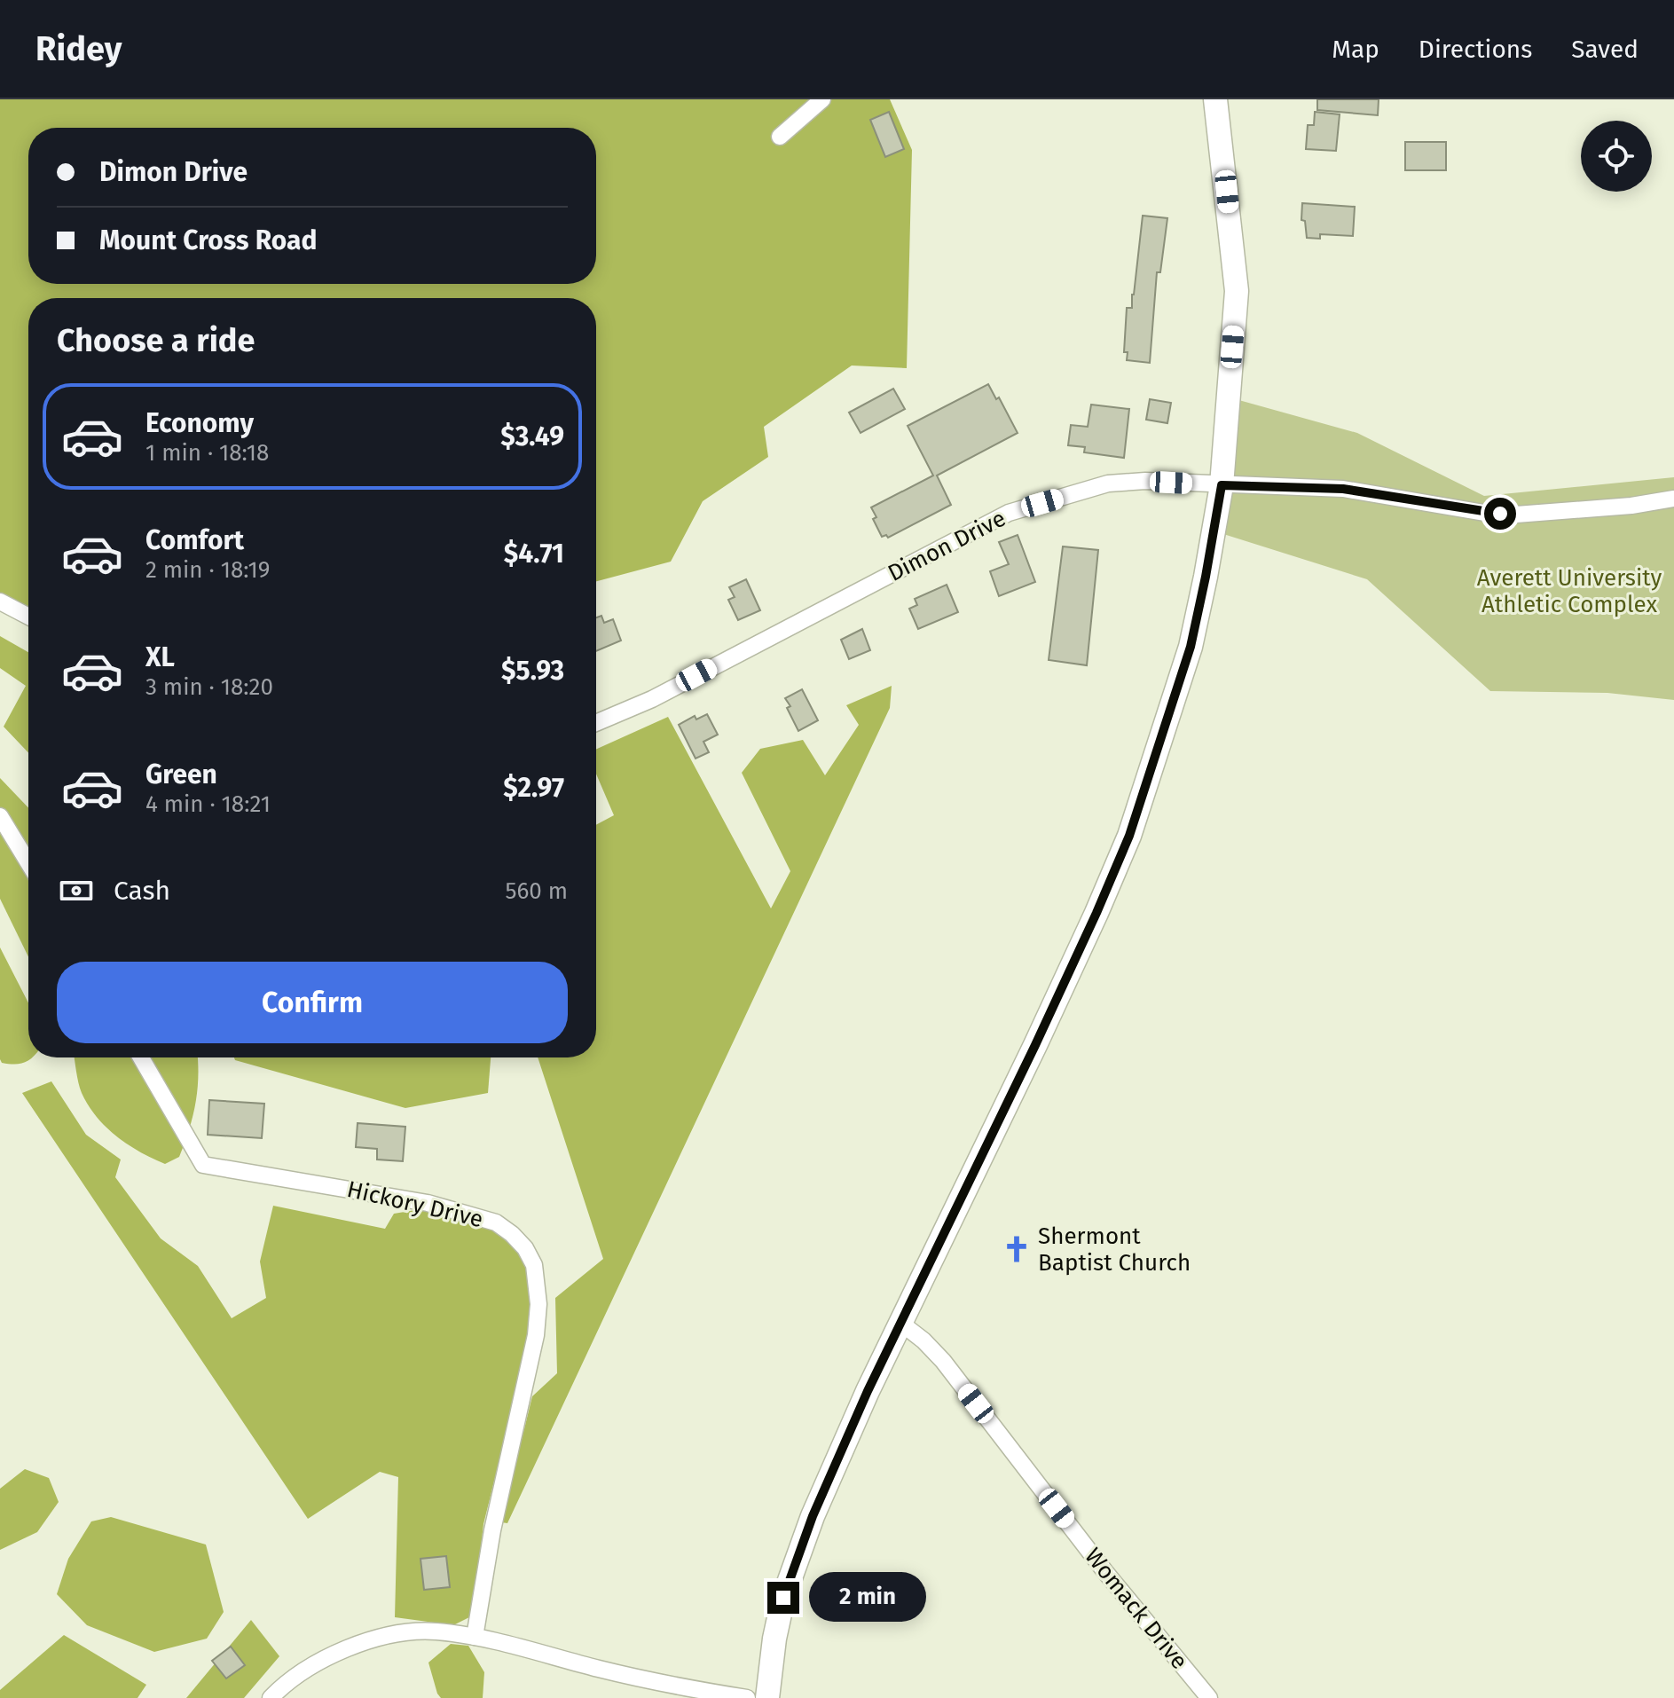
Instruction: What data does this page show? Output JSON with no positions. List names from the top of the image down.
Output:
{
  "streets": {
    "street": ["Dimon Drive", "Hickory Drive", "Womack Drive"]
  },
  "parks": ["Averett University Athletic Complex"],
  "places": {
    "church": ["Shermont Baptist Church"]
  },
  "page": {
    "header": "Ridey",
    "nav": ["Map", "Directions", "Saved"],
    "banner": ["Dimon Drive", "Mount Cross Road"],
    "heading": "Choose a ride",
    "list": [
      {
        "name": "Economy",
        "note": "1 min · 18:18",
        "value": "$3.49"
      },
      {
        "name": "Comfort",
        "note": "2 min · 18:19",
        "value": "$4.71"
      },
      {
        "name": "XL",
        "note": "3 min · 18:20",
        "value": "$5.93"
      },
      {
        "name": "Green",
        "note": "4 min · 18:21",
        "value": "$2.97"
      }
    ],
    "pay": ["Cash", "560 m"],
    "buttons": "Confirm",
    "bubble": "2 min"
  }
}
